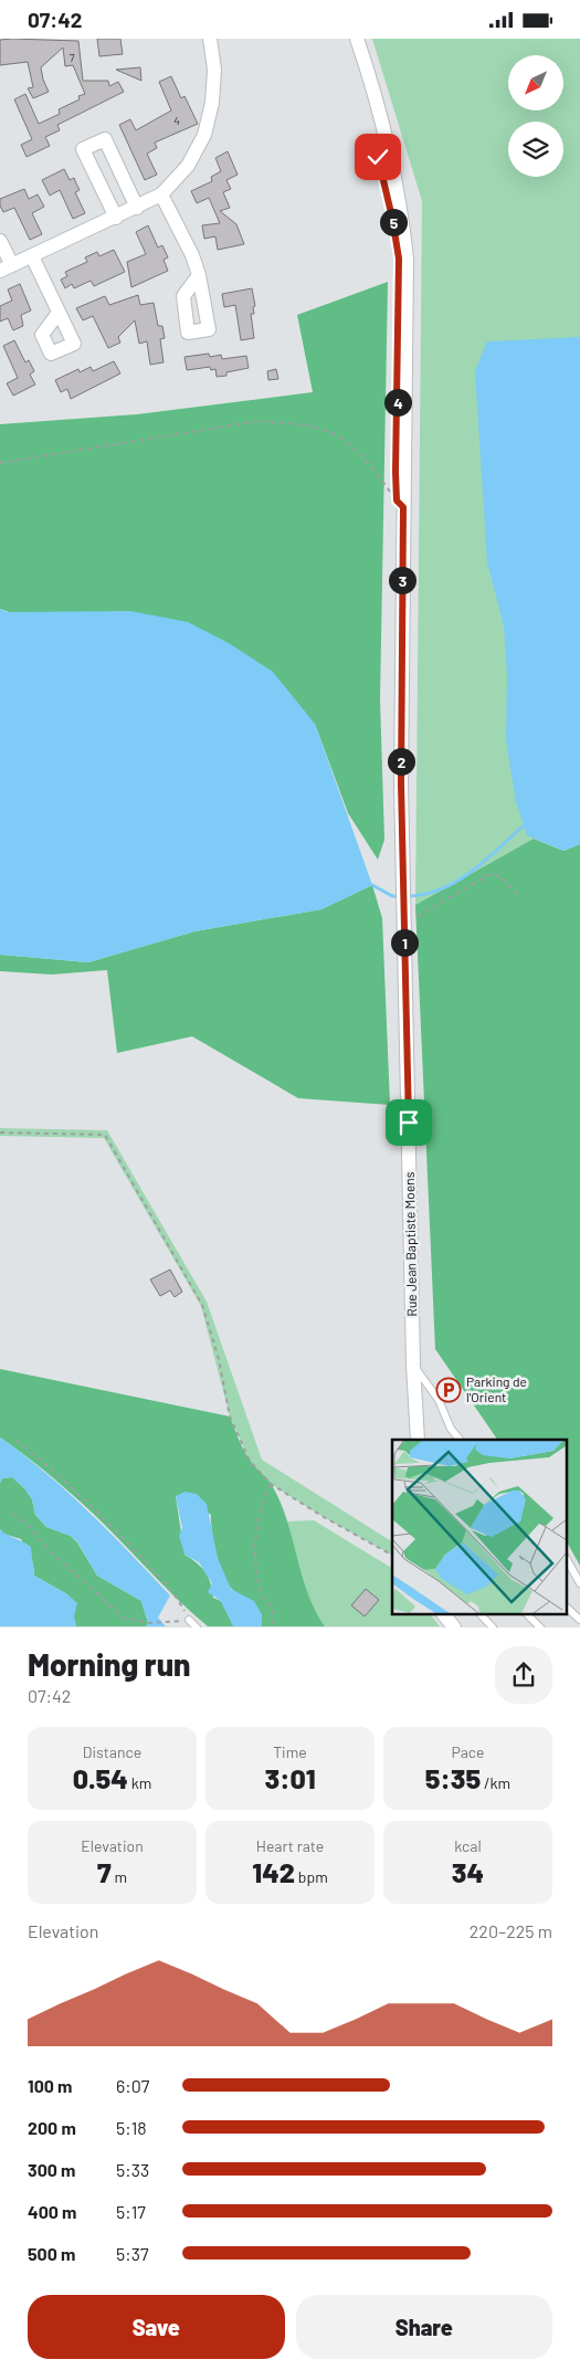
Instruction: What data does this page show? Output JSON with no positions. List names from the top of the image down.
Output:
{
  "streets": {
    "street": ["Rue Jean Baptiste Moens"]
  },
  "places": {
    "parking": ["Parking de l'Orient"]
  },
  "house_numbers": ["7", "4"],
  "north": "bottom left",
  "page": {
    "status": "07:42",
    "pins": [
      "5",
      "4",
      "3",
      "2",
      "1"
    ],
    "heading": ["Morning run", "07:42"],
    "stats": [
      ["Distance", "0.54 km"],
      ["Time", "3:01"],
      ["Pace", "5:35 /km"],
      ["Elevation", "7 m"],
      ["Heart rate", "142 bpm"],
      ["kcal", "34"]
    ],
    "chart": ["Elevation", "220–225 m"],
    "list": [
      {
        "name": "100 m",
        "note": "6:07"
      },
      {
        "name": "200 m",
        "note": "5:18"
      },
      {
        "name": "300 m",
        "note": "5:33"
      },
      {
        "name": "400 m",
        "note": "5:17"
      },
      {
        "name": "500 m",
        "note": "5:37"
      }
    ],
    "buttons": ["Save", "Share"]
  }
}
